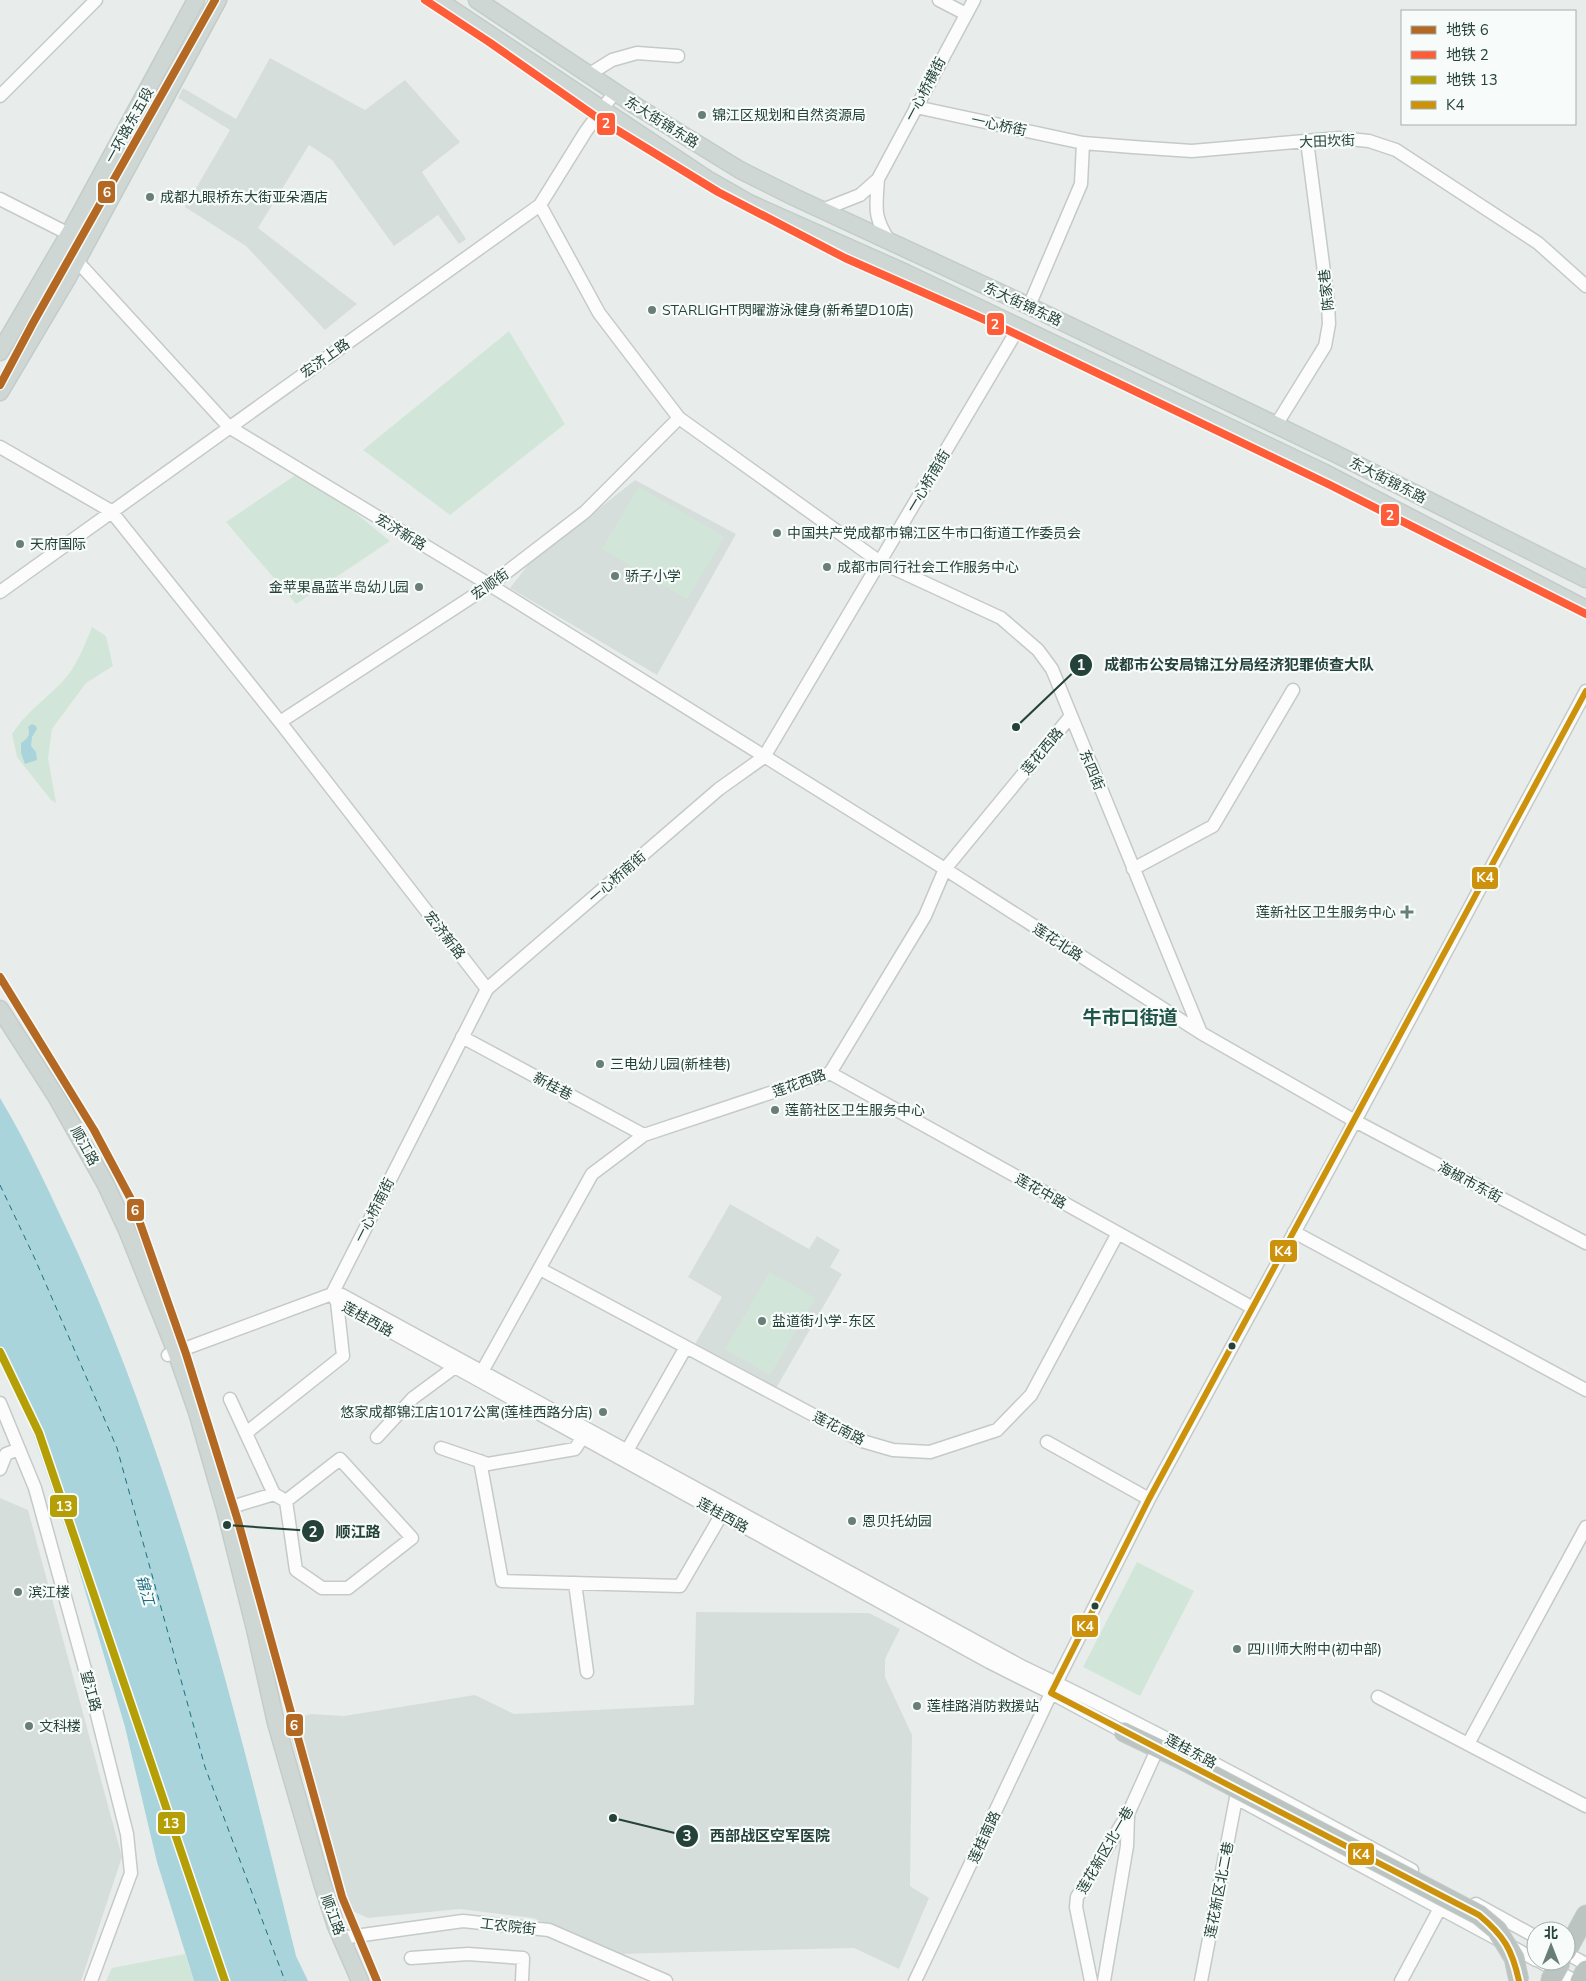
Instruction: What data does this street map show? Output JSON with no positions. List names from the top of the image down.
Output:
{
  "streets": {
    "main road": ["东大街锦东路", "一环路东五段", "顺江路"],
    "street": [
      "一心桥横街",
      "一心桥街",
      "大田坎街",
      "陈家巷",
      "宏济上路",
      "一心桥南街",
      "宏济新路",
      "宏顺街",
      "莲花西路",
      "东四街",
      "莲花北路",
      "新桂巷",
      "海椒市东街",
      "莲花中路",
      "莲桂西路",
      "莲花南路",
      "望江路",
      "莲桂东路",
      "莲桂南路",
      "莲花新区北一巷",
      "莲花新区北二巷",
      "工农院街"
    ]
  },
  "crossings": [
    ["一心桥横街", "东大街锦东路"],
    ["一心桥横街", "一心桥街"],
    ["东大街锦东路", "陈家巷"],
    ["东大街锦东路", "宏济上路"],
    ["东大街锦东路", "一心桥南街"],
    ["一环路东五段", "宏济新路"],
    ["一心桥街", "大田坎街"],
    ["大田坎街", "陈家巷"],
    ["宏济上路", "宏济新路"],
    ["宏济上路", "东四街"],
    ["一心桥南街", "宏济新路"],
    ["一心桥南街", "东四街"],
    ["一心桥南街", "莲花北路"],
    ["一心桥南街", "新桂巷"],
    ["一心桥南街", "莲桂西路"],
    ["宏济新路", "宏顺街"],
    ["宏济新路", "莲花北路"],
    ["宏顺街", "东四街"],
    ["莲花西路", "东四街"],
    ["莲花西路", "莲花北路"],
    ["莲花西路", "新桂巷"],
    ["莲花西路", "莲花中路"],
    ["莲花西路", "莲桂西路"],
    ["莲花西路", "莲花南路"],
    ["东四街", "莲花北路"],
    ["莲花北路", "海椒市东街"],
    ["莲花北路", "莲桂南路"],
    ["顺江路", "工农院街"],
    ["海椒市东街", "莲桂南路"],
    ["莲花中路", "莲花南路"],
    ["莲花中路", "莲桂南路"],
    ["莲桂西路", "莲桂东路"],
    ["莲桂西路", "莲桂南路"],
    ["莲桂东路", "莲桂南路"],
    ["莲桂东路", "莲花新区北一巷"],
    ["莲桂东路", "莲花新区北二巷"]
  ],
  "districts": ["牛市口街道"],
  "water": ["锦江"],
  "places": {
    "other": [
      "锦江区规划和自然资源局",
      "成都九眼桥东大街亚朵酒店",
      "STARLIGHT閃曜游泳健身(新希望D10店)",
      "中国共产党成都市锦江区牛市口街道工作委员会",
      "天府国际",
      "成都市同行社会工作服务中心",
      "骄子小学",
      "金苹果晶蓝半岛幼儿园",
      "成都市公安局锦江分局经济犯罪侦查大队",
      "三电幼儿园(新桂巷)",
      "莲箭社区卫生服务中心",
      "盐道街小学-东区",
      "悠家成都锦江店1017公寓(莲桂西路分店)",
      "恩贝托幼园",
      "顺江路",
      "滨江楼",
      "四川师大附中(初中部)",
      "莲桂路消防救援站",
      "文科楼",
      "西部战区空军医院"
    ],
    "health": ["莲新社区卫生服务中心"]
  },
  "lines": [
    "metro line 6",
    "metro line 2",
    "transit line K4",
    "metro line 13"
  ],
  "legend": [
    "地铁 6",
    "地铁 2",
    "地铁 13",
    "K4"
  ],
  "north": "top"
}
